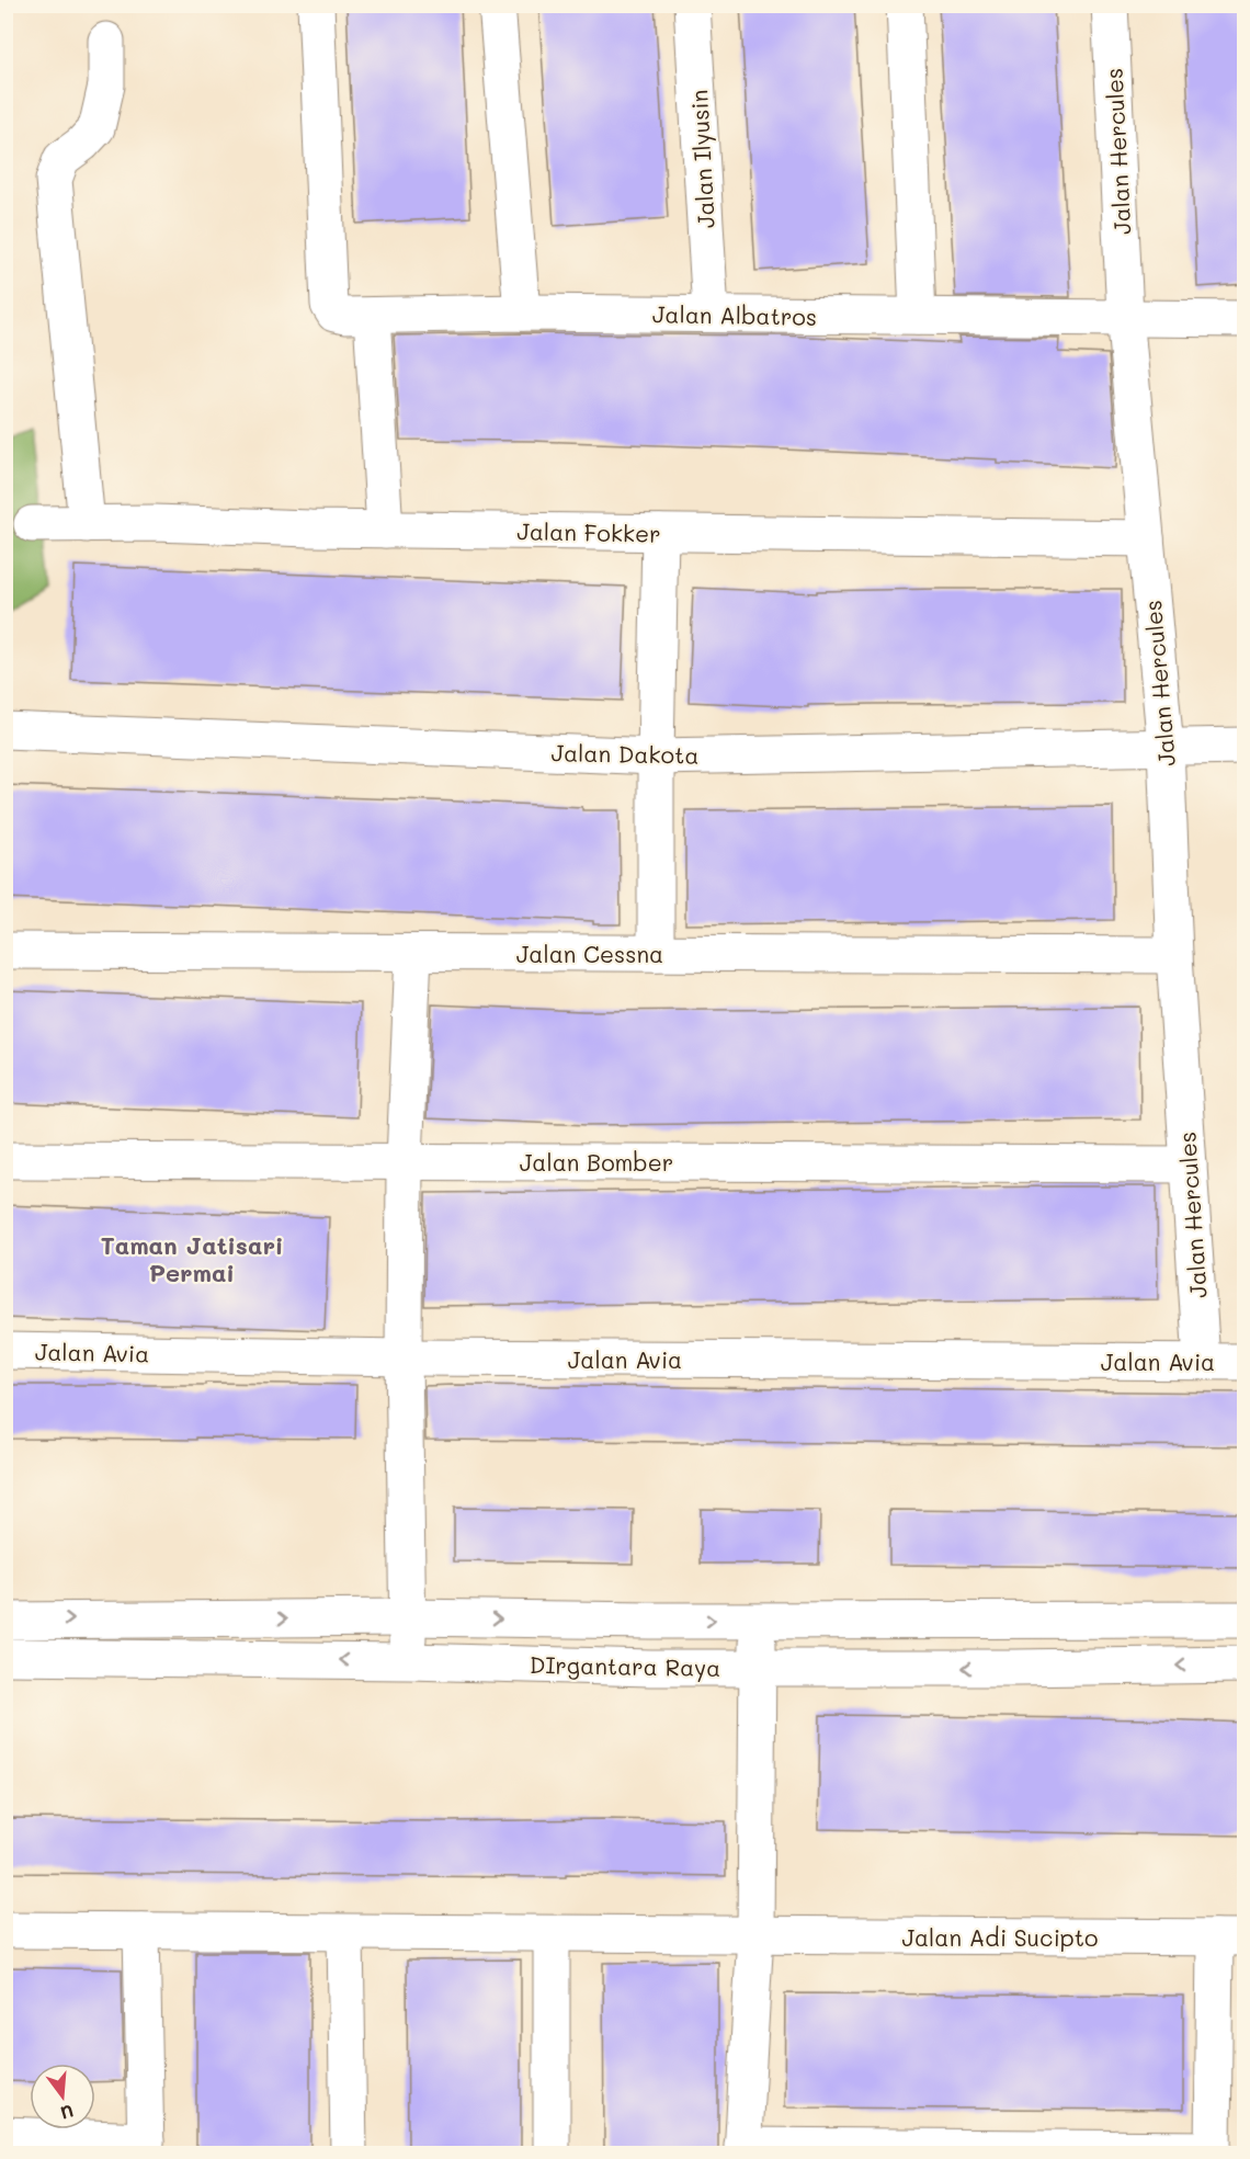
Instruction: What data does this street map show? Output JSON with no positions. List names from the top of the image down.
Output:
{
  "streets": {
    "street": [
      "Jalan Hercules",
      "Jalan Ilyusin",
      "Jalan Albatros",
      "Jalan Fokker",
      "Jalan Dakota",
      "Jalan Cessna",
      "Jalan Bomber",
      "Jalan Avia",
      "DIrgantara Raya",
      "Jalan Adi Sucipto"
    ]
  },
  "crossings": [
    ["Jalan Hercules", "Jalan Albatros"],
    ["Jalan Hercules", "Jalan Fokker"],
    ["Jalan Hercules", "Jalan Dakota"],
    ["Jalan Hercules", "Jalan Cessna"],
    ["Jalan Hercules", "Jalan Bomber"],
    ["Jalan Hercules", "Jalan Avia"],
    ["Jalan Ilyusin", "Jalan Albatros"]
  ],
  "districts": ["Taman Jatisari Permai"],
  "north": "bottom"
}
